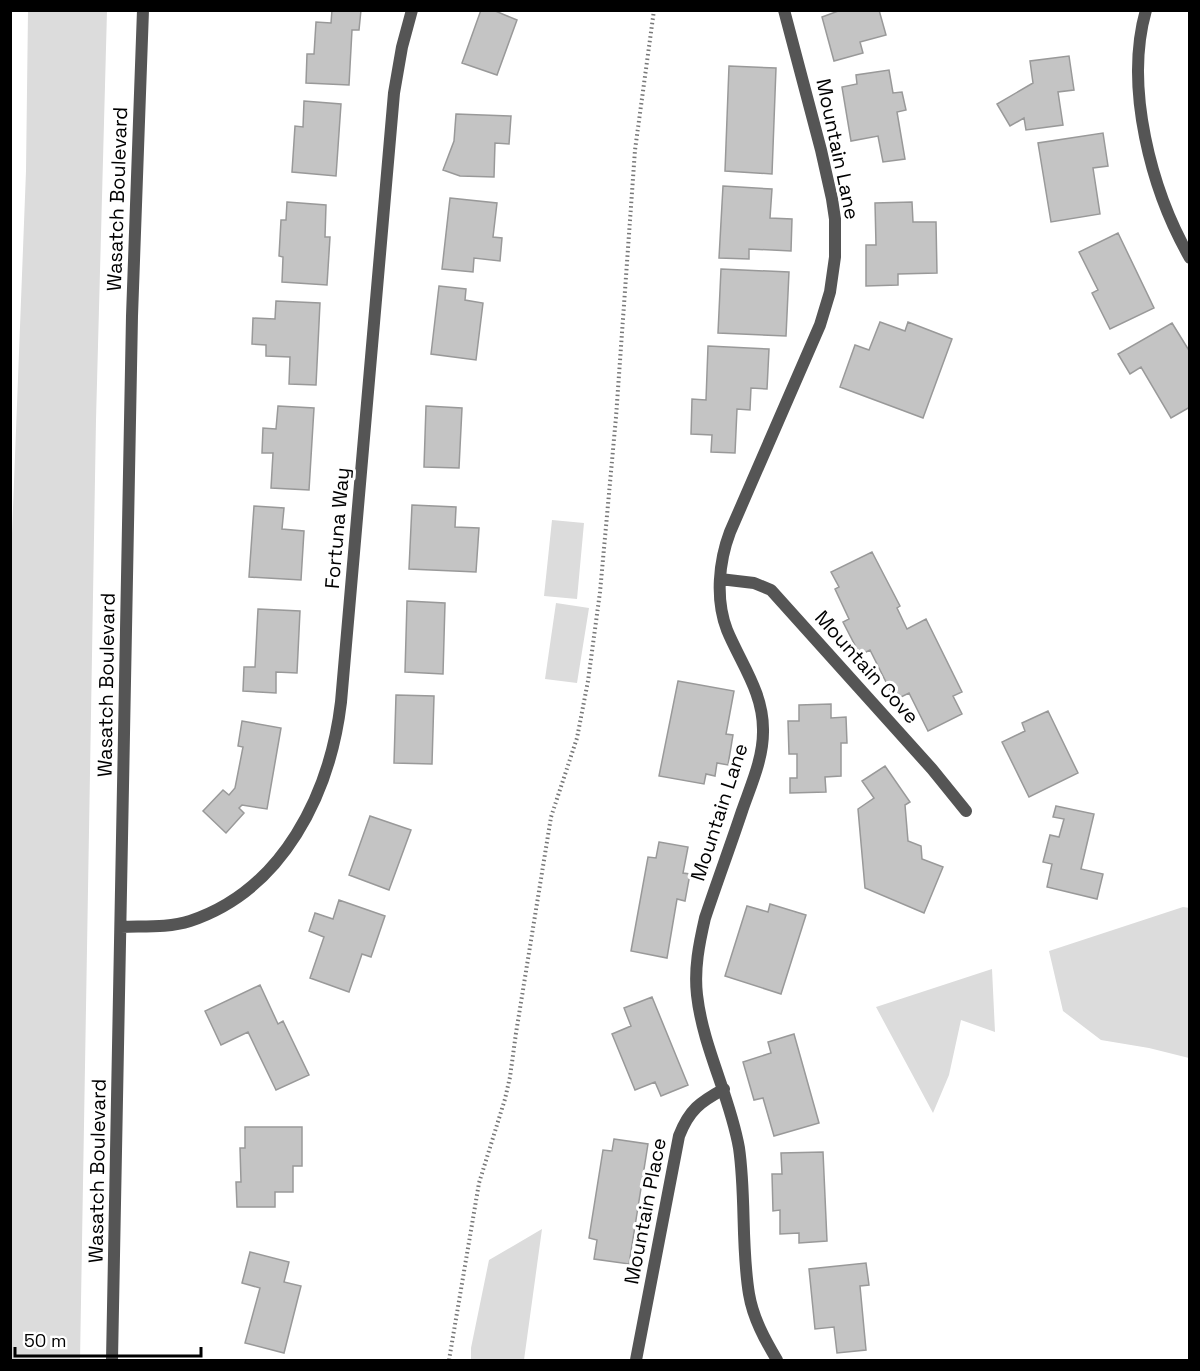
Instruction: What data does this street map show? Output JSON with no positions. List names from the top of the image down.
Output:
{
  "streets": {
    "street": [
      "Mountain Lane",
      "Wasatch Boulevard",
      "Fortuna Way",
      "Mountain Cove",
      "Mountain Place"
    ]
  },
  "crossings": [
    ["Mountain Lane", "Mountain Cove"],
    ["Mountain Lane", "Mountain Place"],
    ["Wasatch Boulevard", "Fortuna Way"]
  ],
  "scale_bar": "50 m"
}
